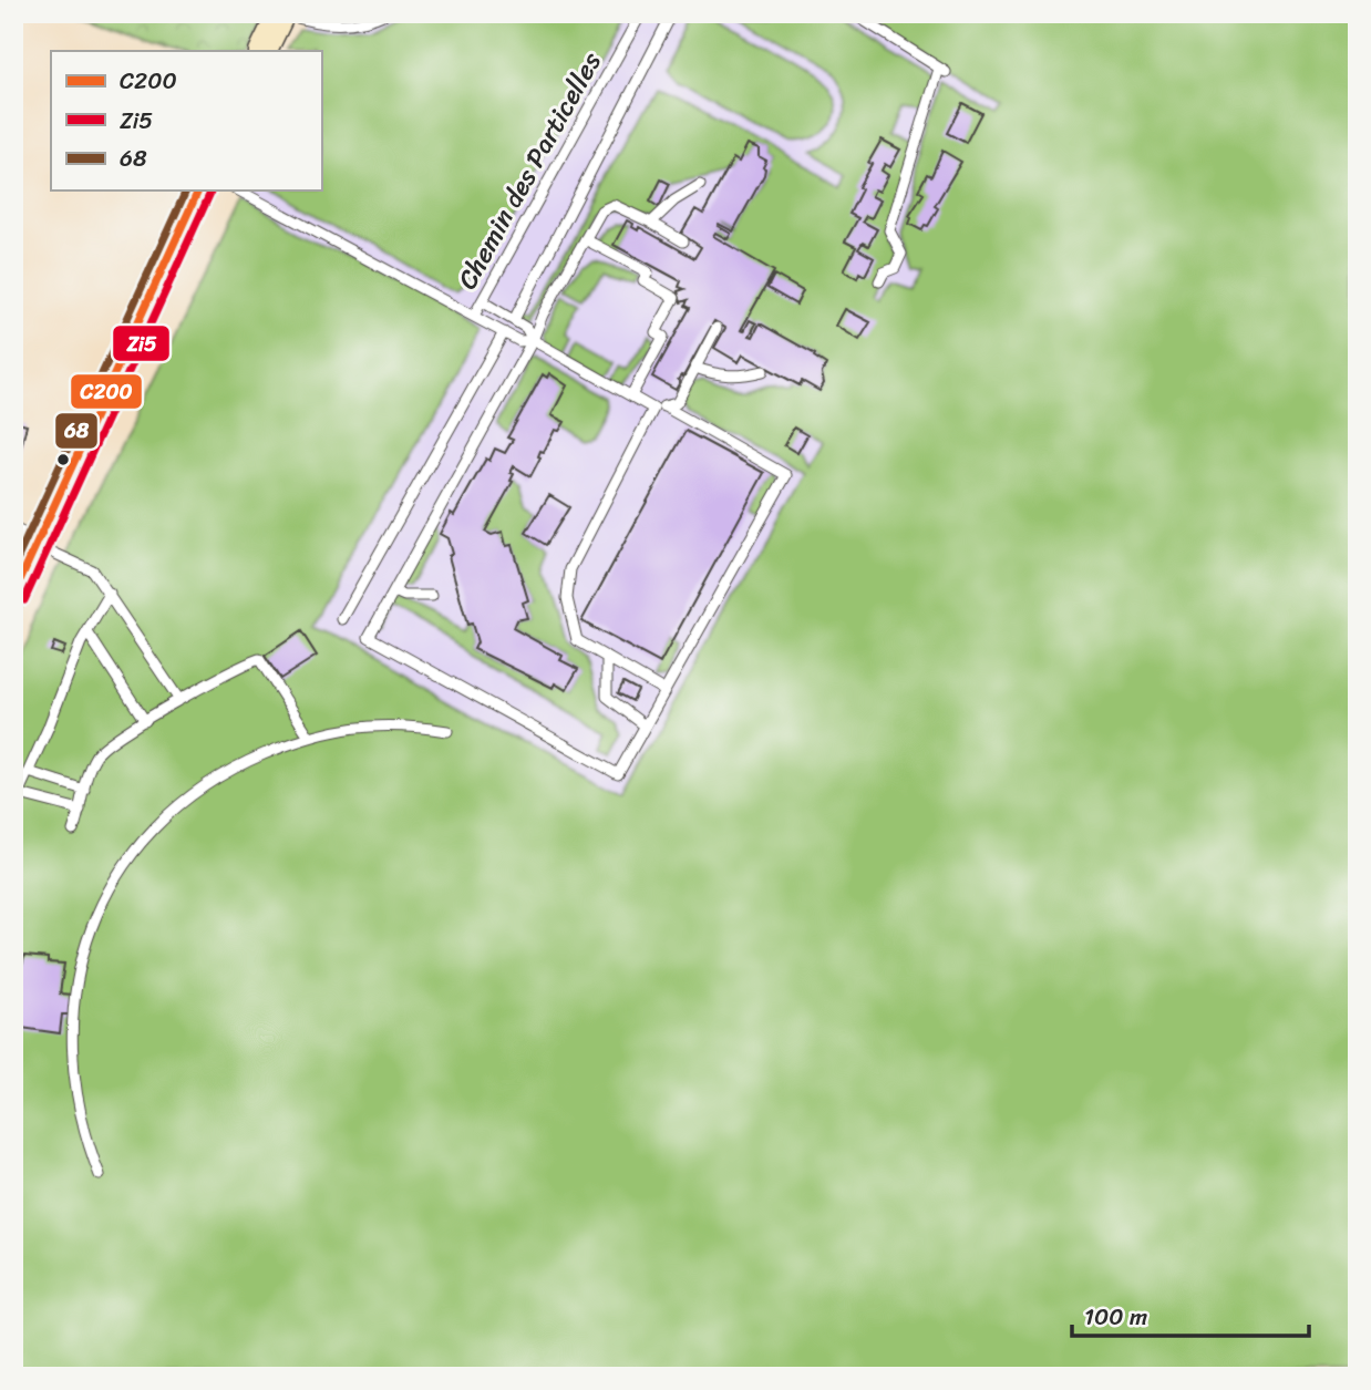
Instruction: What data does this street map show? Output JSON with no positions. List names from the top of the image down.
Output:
{
  "streets": {
    "lane": ["Chemin des Particelles"]
  },
  "lines": ["transit line C200", "transit line 68", "transit line Zi5"],
  "legend": ["C200", "Zi5", "68"],
  "scale_bar": "100 m"
}
